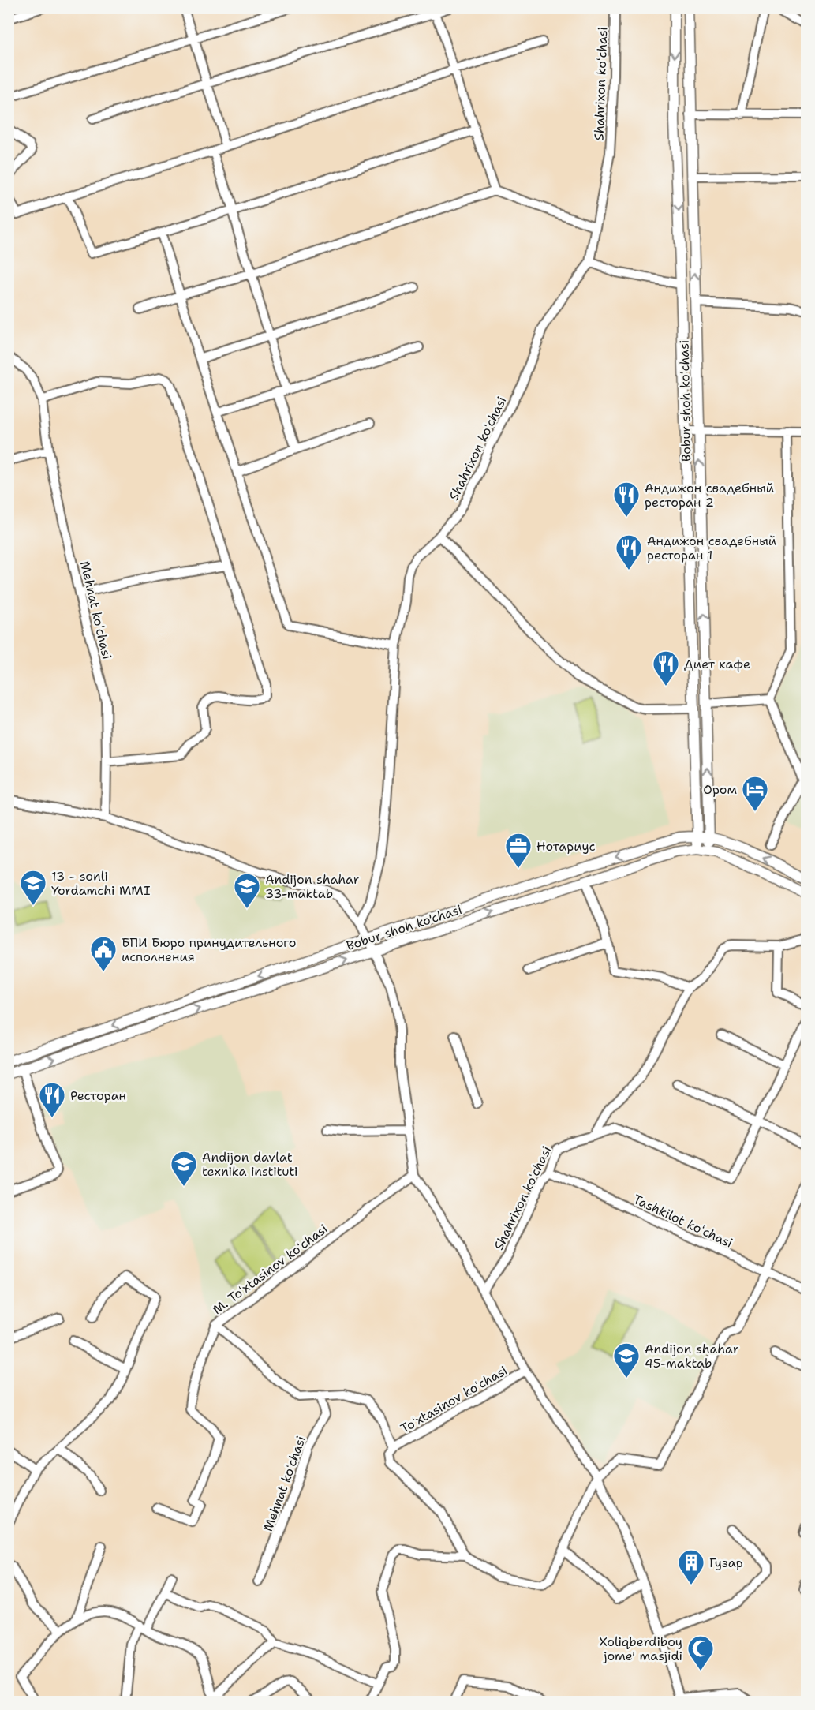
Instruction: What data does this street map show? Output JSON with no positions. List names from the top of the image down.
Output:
{
  "streets": {
    "main road": ["Bobur shoh koʻchasi", "Bobur shoh ko'chasi"],
    "street": [
      "Shahrixon koʻchasi",
      "Mehnat koʻchasi",
      "Tashkilot koʻchasi",
      "M. Toʻxtasinov koʻchasi",
      "Toʻxtasinov koʻchasi"
    ]
  },
  "crossings": [
    ["Shahrixon koʻchasi", "Tashkilot koʻchasi"],
    ["Bobur shoh koʻchasi", "Bobur shoh ko'chasi"],
    ["Mehnat koʻchasi", "M. Toʻxtasinov koʻchasi"],
    ["M. Toʻxtasinov koʻchasi", "Toʻxtasinov koʻchasi"]
  ],
  "places": {
    "restaurant": [
      "Андижон свадебный ресторан 2",
      "Андижон свадебный ресторан 1",
      "Диет кафе",
      "Ресторан"
    ],
    "hotel": ["Ором"],
    "office": ["Нотариус"],
    "school or university": [
      "13 - sonli Yordamchi MMI",
      "Andijon shahar 33-maktab",
      "Andijon davlat texnika instituti",
      "Andijon shahar 45-maktab"
    ],
    "public building": ["БПИ Бюро принудительного исполнения"],
    "building": ["Гузар"],
    "mosque": ["Xoliqberdiboy jome' masjidi"]
  }
}
